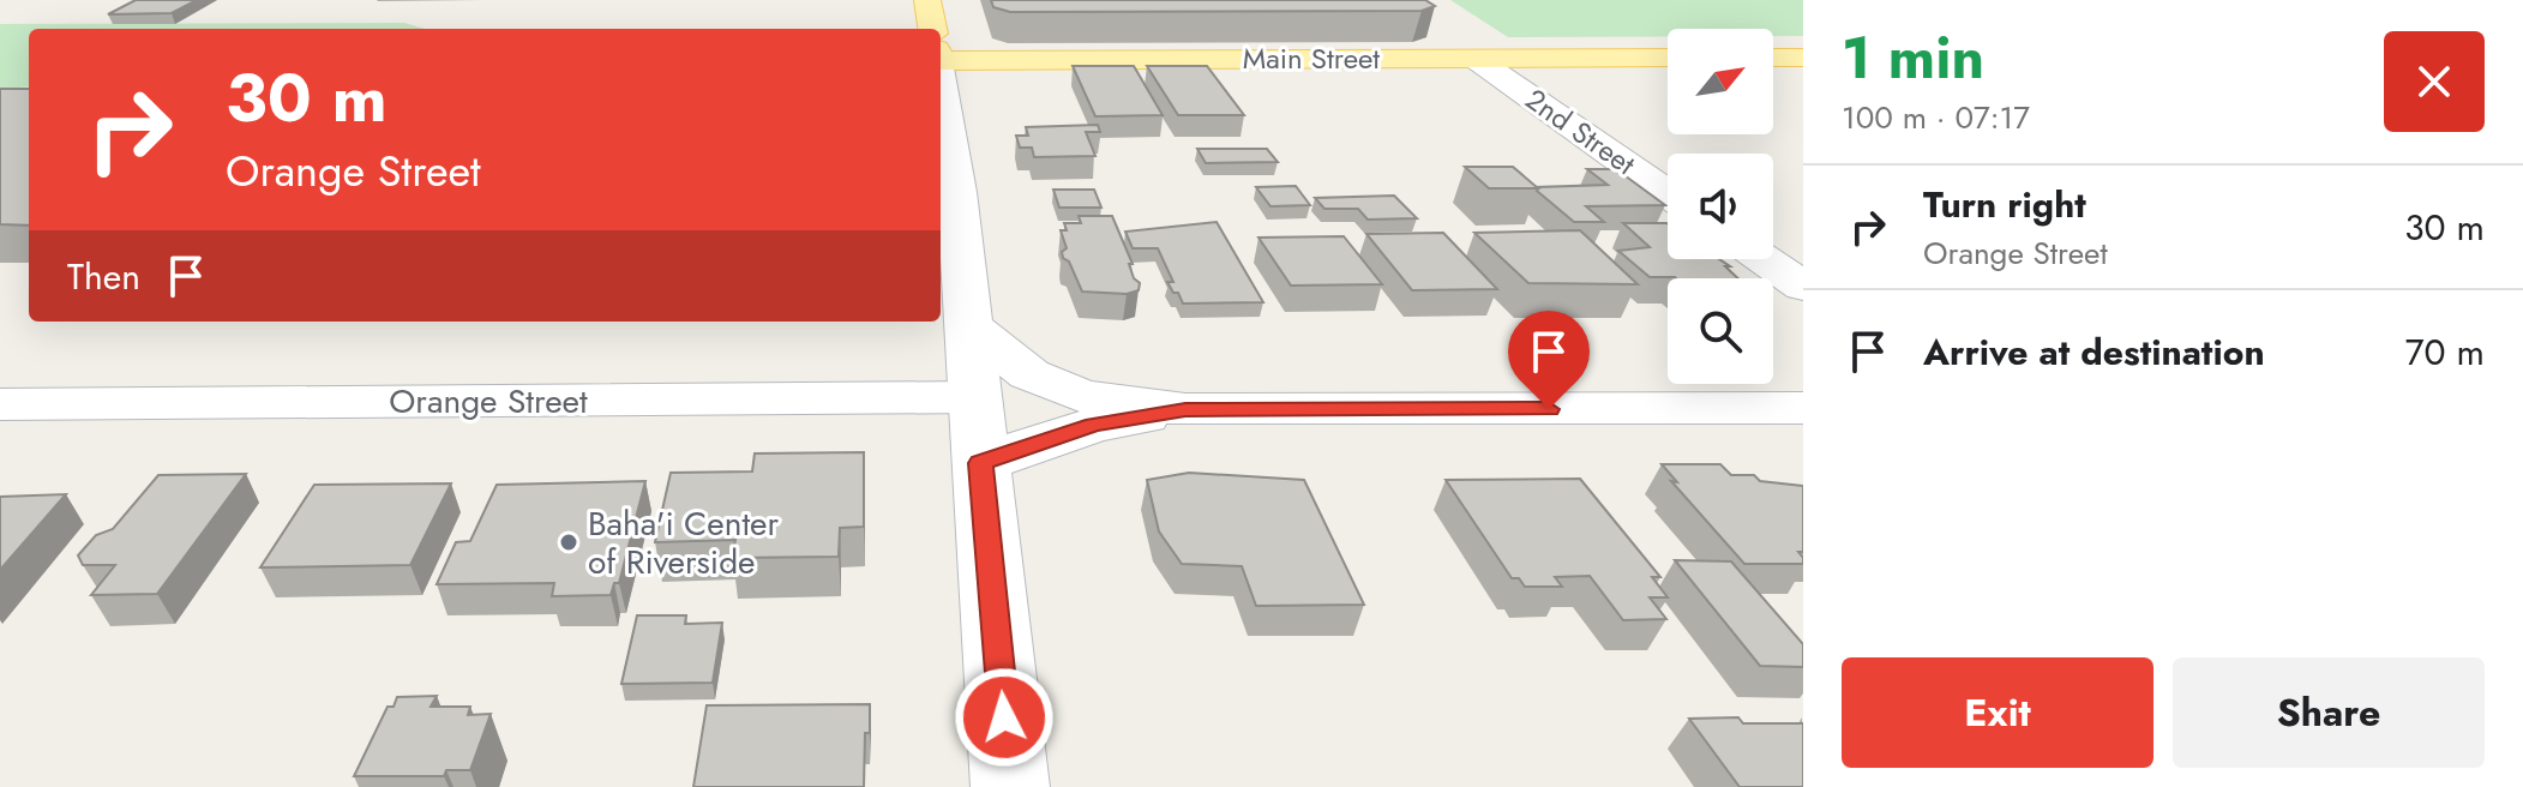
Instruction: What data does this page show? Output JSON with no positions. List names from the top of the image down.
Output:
{
  "streets": {
    "main road": ["Main Street"],
    "street": ["2nd Street", "Orange Street"]
  },
  "crossings": [
    ["Main Street", "2nd Street"]
  ],
  "places": ["Baha'i Center of Riverside"],
  "north": "top right",
  "page": {
    "heading": ["1 min", "100 m · 07:17"],
    "turn": ["30 m", "Orange Street"],
    "list": [
      {
        "name": "Turn right",
        "note": "Orange Street",
        "value": "30 m"
      },
      {
        "name": "Arrive at destination",
        "value": "70 m"
      }
    ],
    "then": "Then",
    "buttons": ["Exit", "Share"]
  }
}
